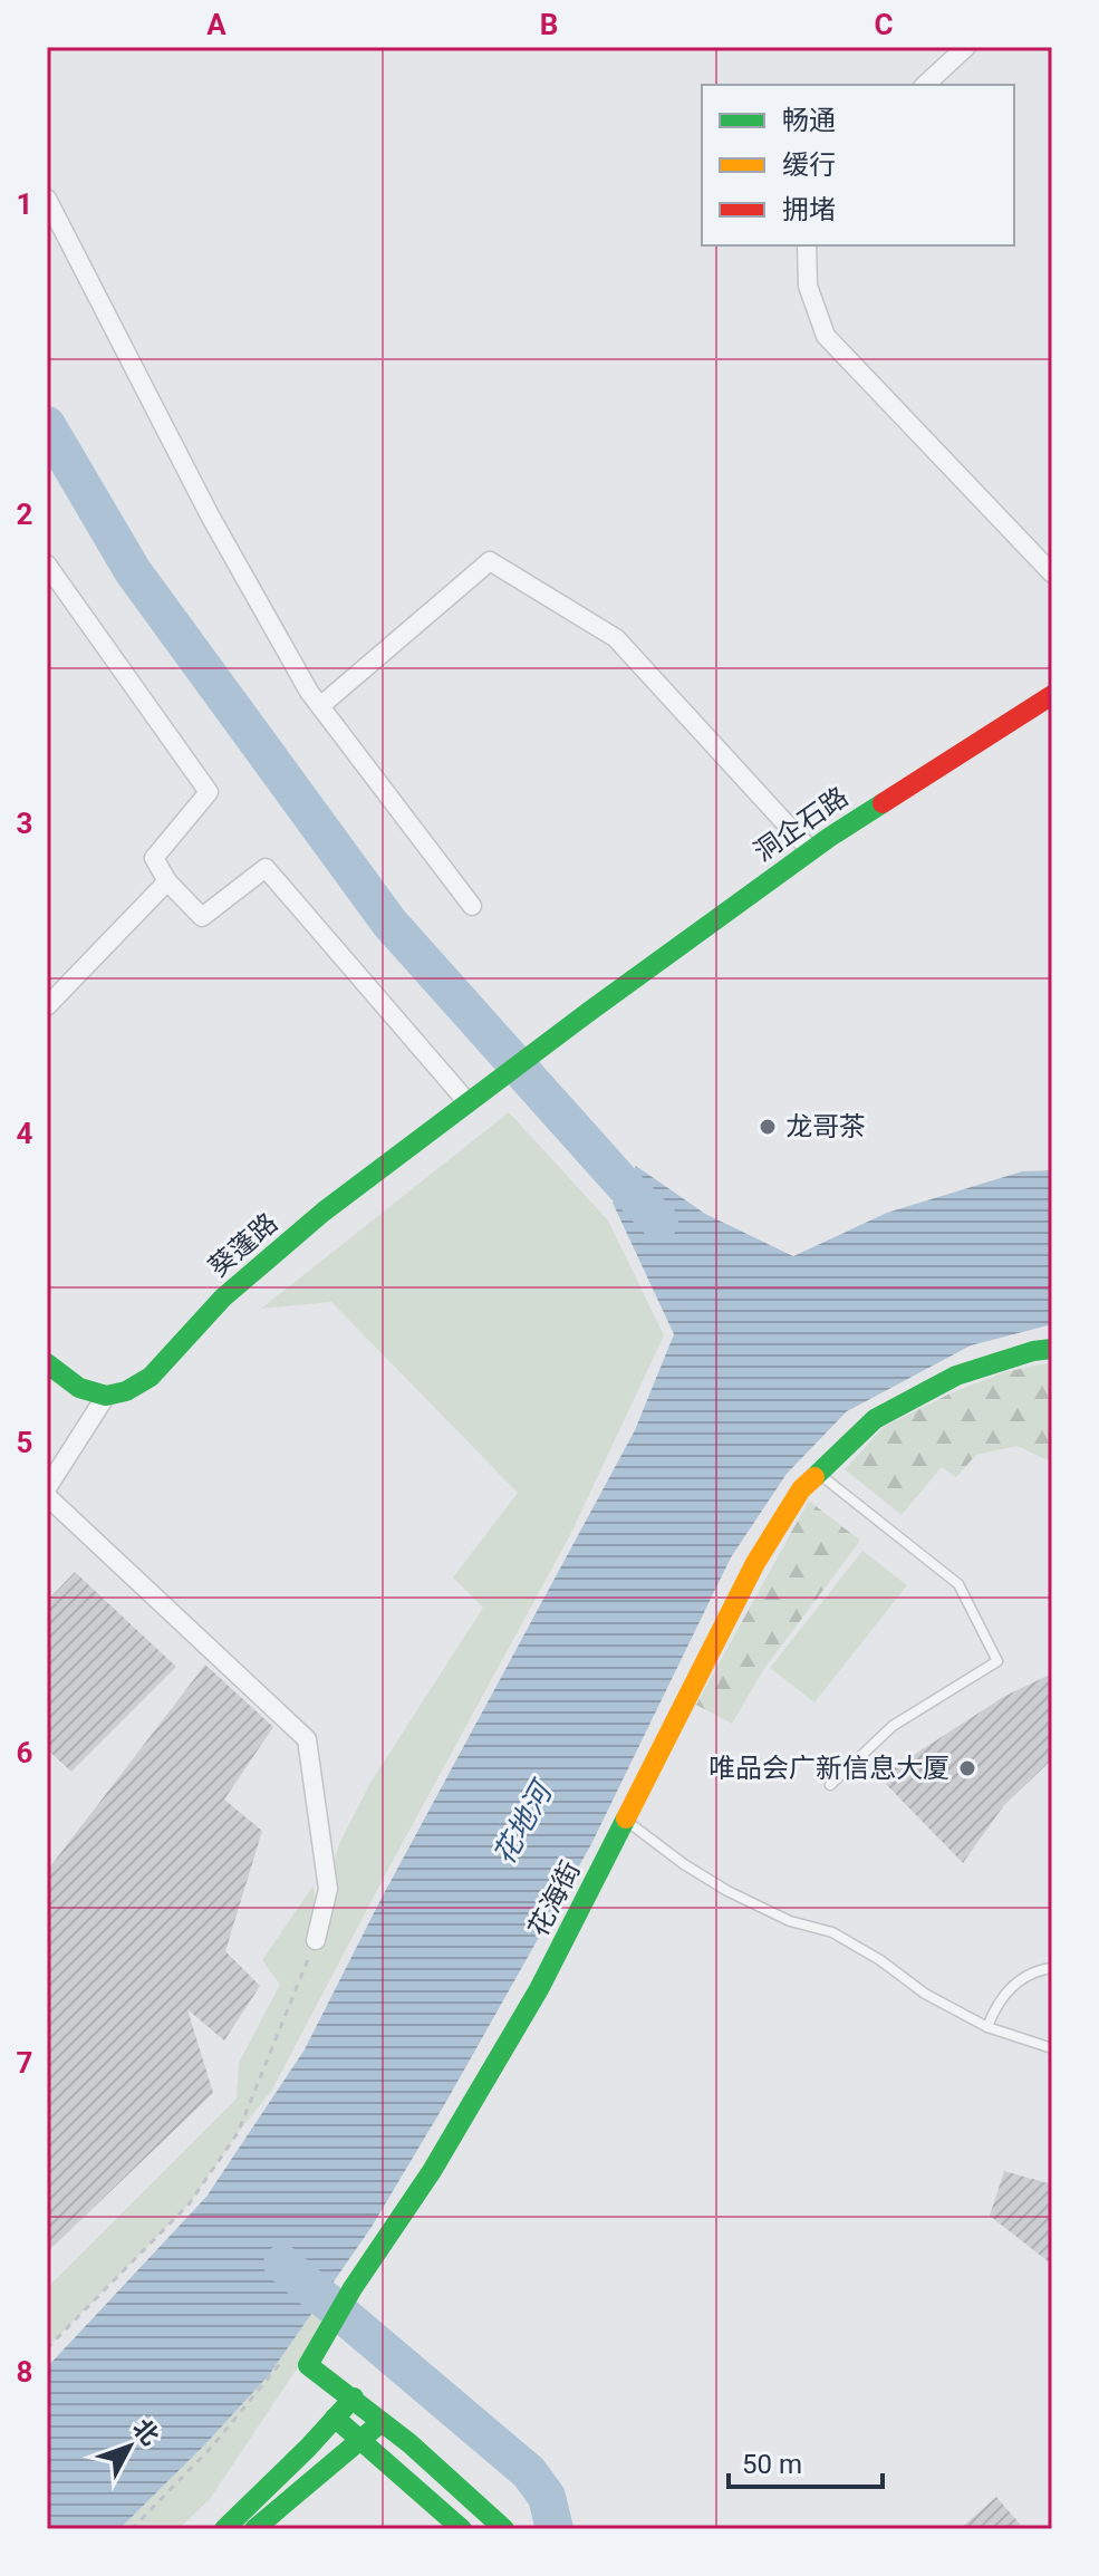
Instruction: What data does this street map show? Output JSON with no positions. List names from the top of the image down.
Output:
{
  "streets": {
    "street": ["洞企石路", "葵蓬路", "花海街"]
  },
  "crossings": [
    ["洞企石路", "葵蓬路"]
  ],
  "water": ["花地河"],
  "places": ["龙哥茶", "唯品会广新信息大厦"],
  "legend": ["畅通", "缓行", "拥堵"],
  "scale_bar": "50 m",
  "north": "top right",
  "grid": {
    "columns": ["A", "B", "C"],
    "rows": [
      "1",
      "2",
      "3",
      "4",
      "5",
      "6",
      "7",
      "8"
    ]
  }
}
